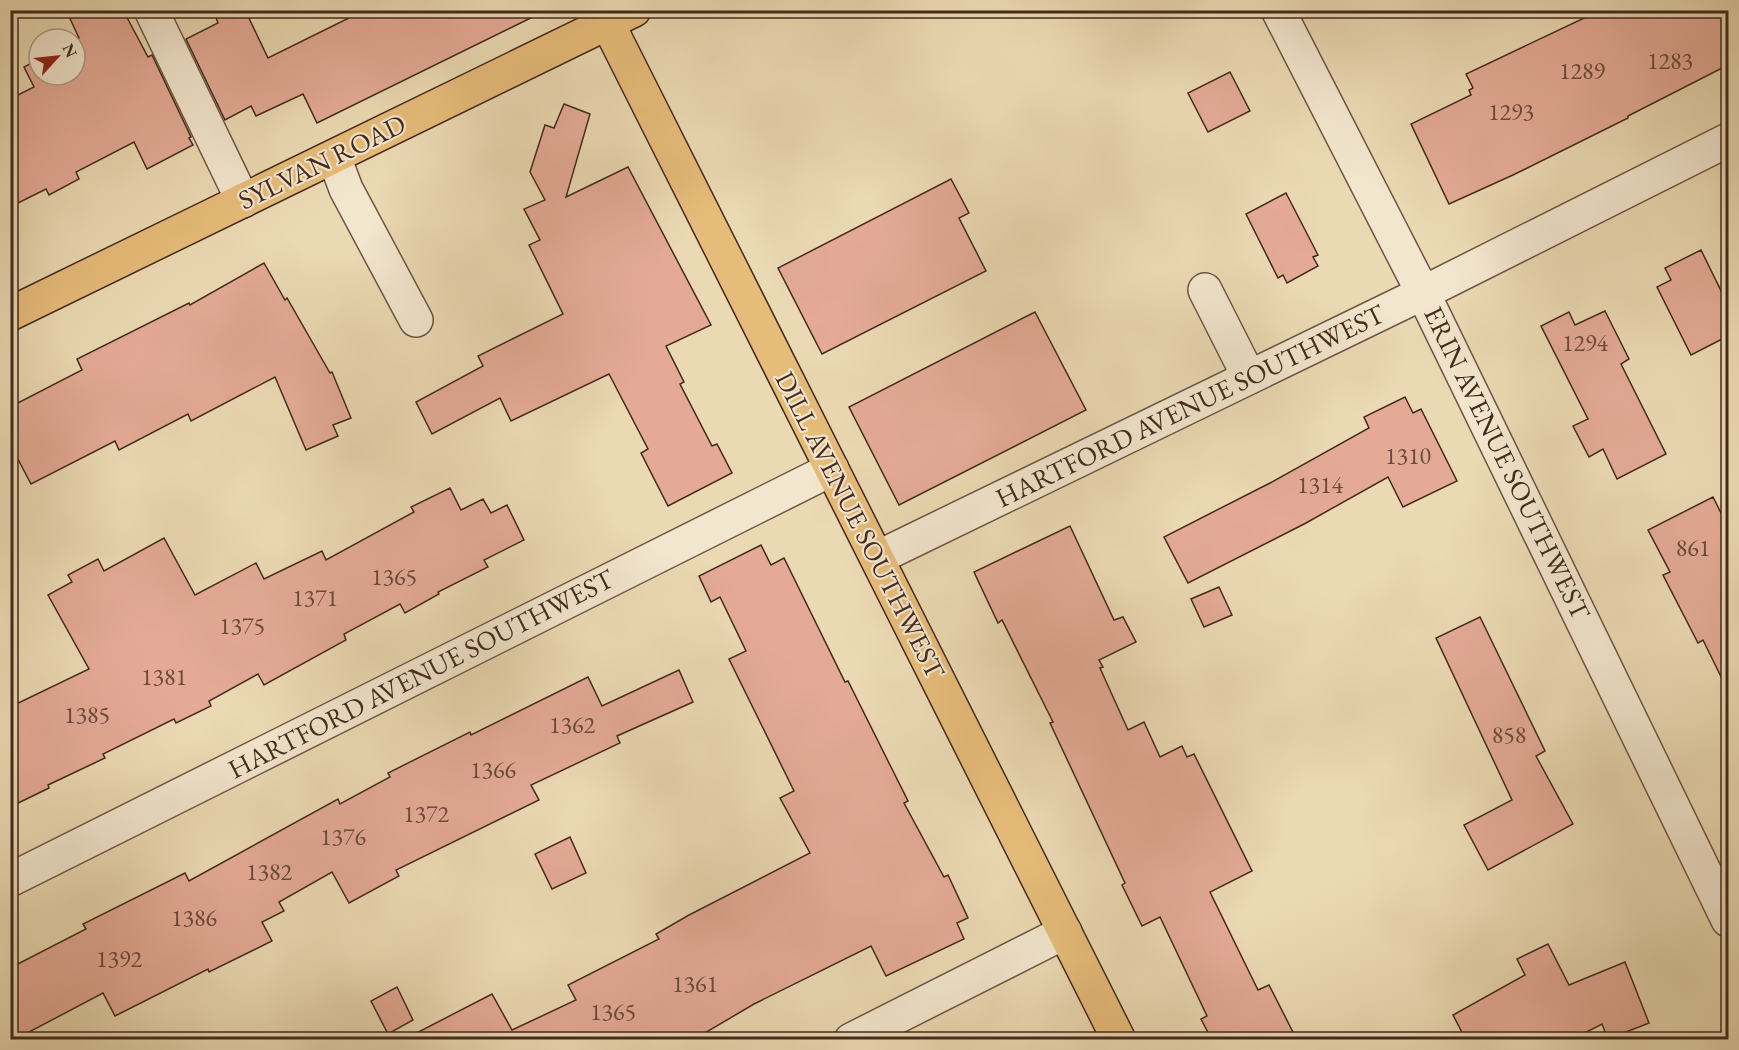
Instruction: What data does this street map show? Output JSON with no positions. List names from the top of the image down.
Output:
{
  "streets": {
    "main road": ["SYLVAN ROAD", "DILL AVENUE SOUTHWEST"],
    "street": ["HARTFORD AVENUE SOUTHWEST", "ERIN AVENUE SOUTHWEST"]
  },
  "crossings": [
    ["SYLVAN ROAD", "DILL AVENUE SOUTHWEST"],
    ["HARTFORD AVENUE SOUTHWEST", "ERIN AVENUE SOUTHWEST"],
    ["HARTFORD AVENUE SOUTHWEST", "DILL AVENUE SOUTHWEST"]
  ],
  "house_numbers": [
    "1283",
    "1289",
    "1293",
    "1294",
    "1310",
    "1314",
    "861",
    "1365",
    "1371",
    "1375",
    "1381",
    "1385",
    "1362",
    "858",
    "1366",
    "1372",
    "1376",
    "1382",
    "1386",
    "1392",
    "1361",
    "1365"
  ],
  "north": "top right"
}
